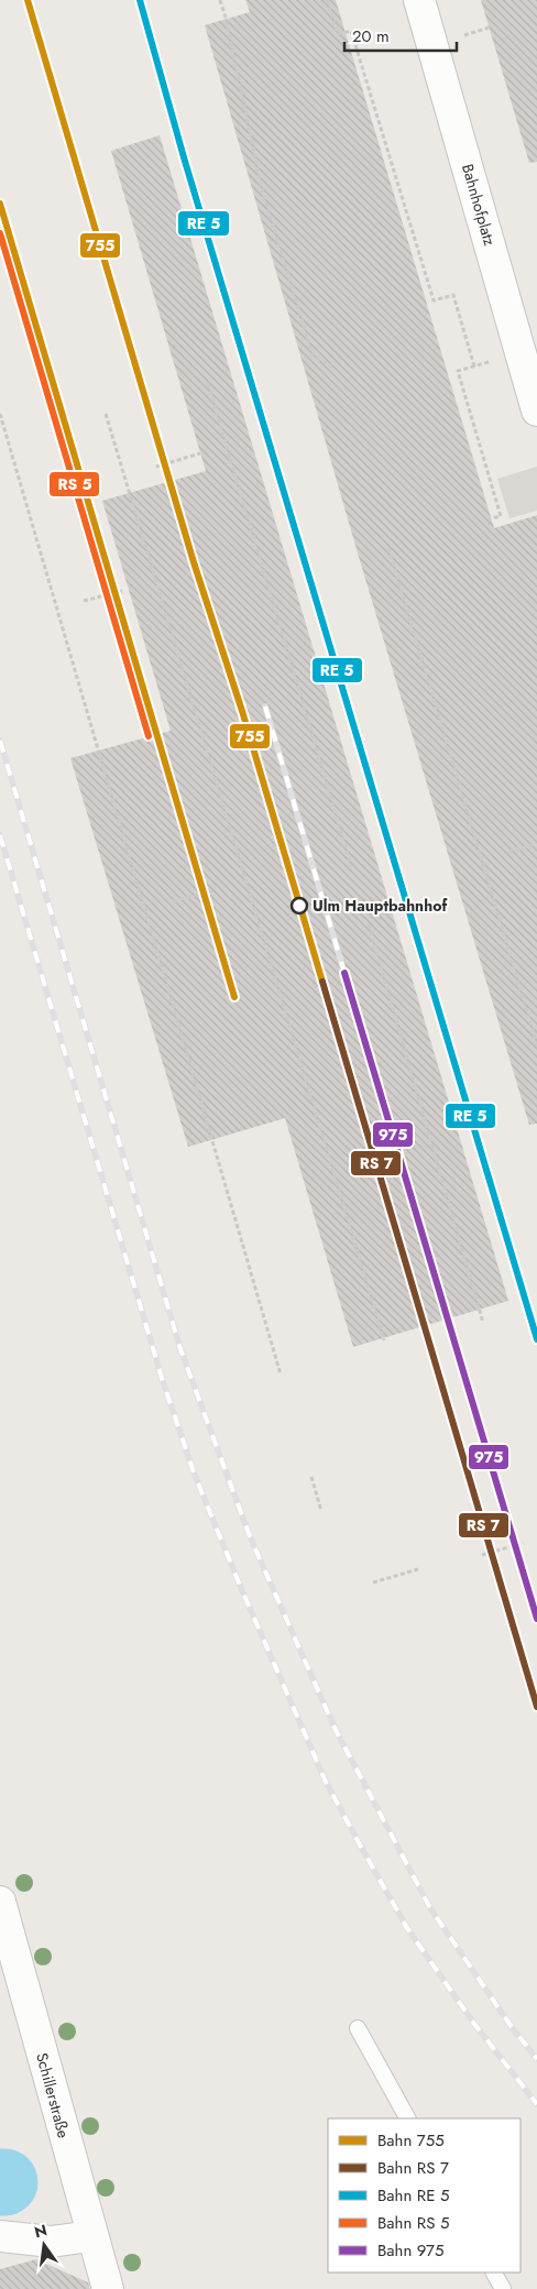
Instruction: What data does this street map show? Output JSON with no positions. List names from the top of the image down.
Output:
{
  "streets": {
    "street": ["Bahnhofplatz", "Schillerstraße"]
  },
  "places": ["Ulm Hauptbahnhof"],
  "lines": ["rail line 755", "rail line 975"],
  "legend": [
    "Bahn 755",
    "Bahn RS 7",
    "Bahn RE 5",
    "Bahn RS 5",
    "Bahn 975"
  ],
  "scale_bar": "20 m",
  "north": "top"
}
